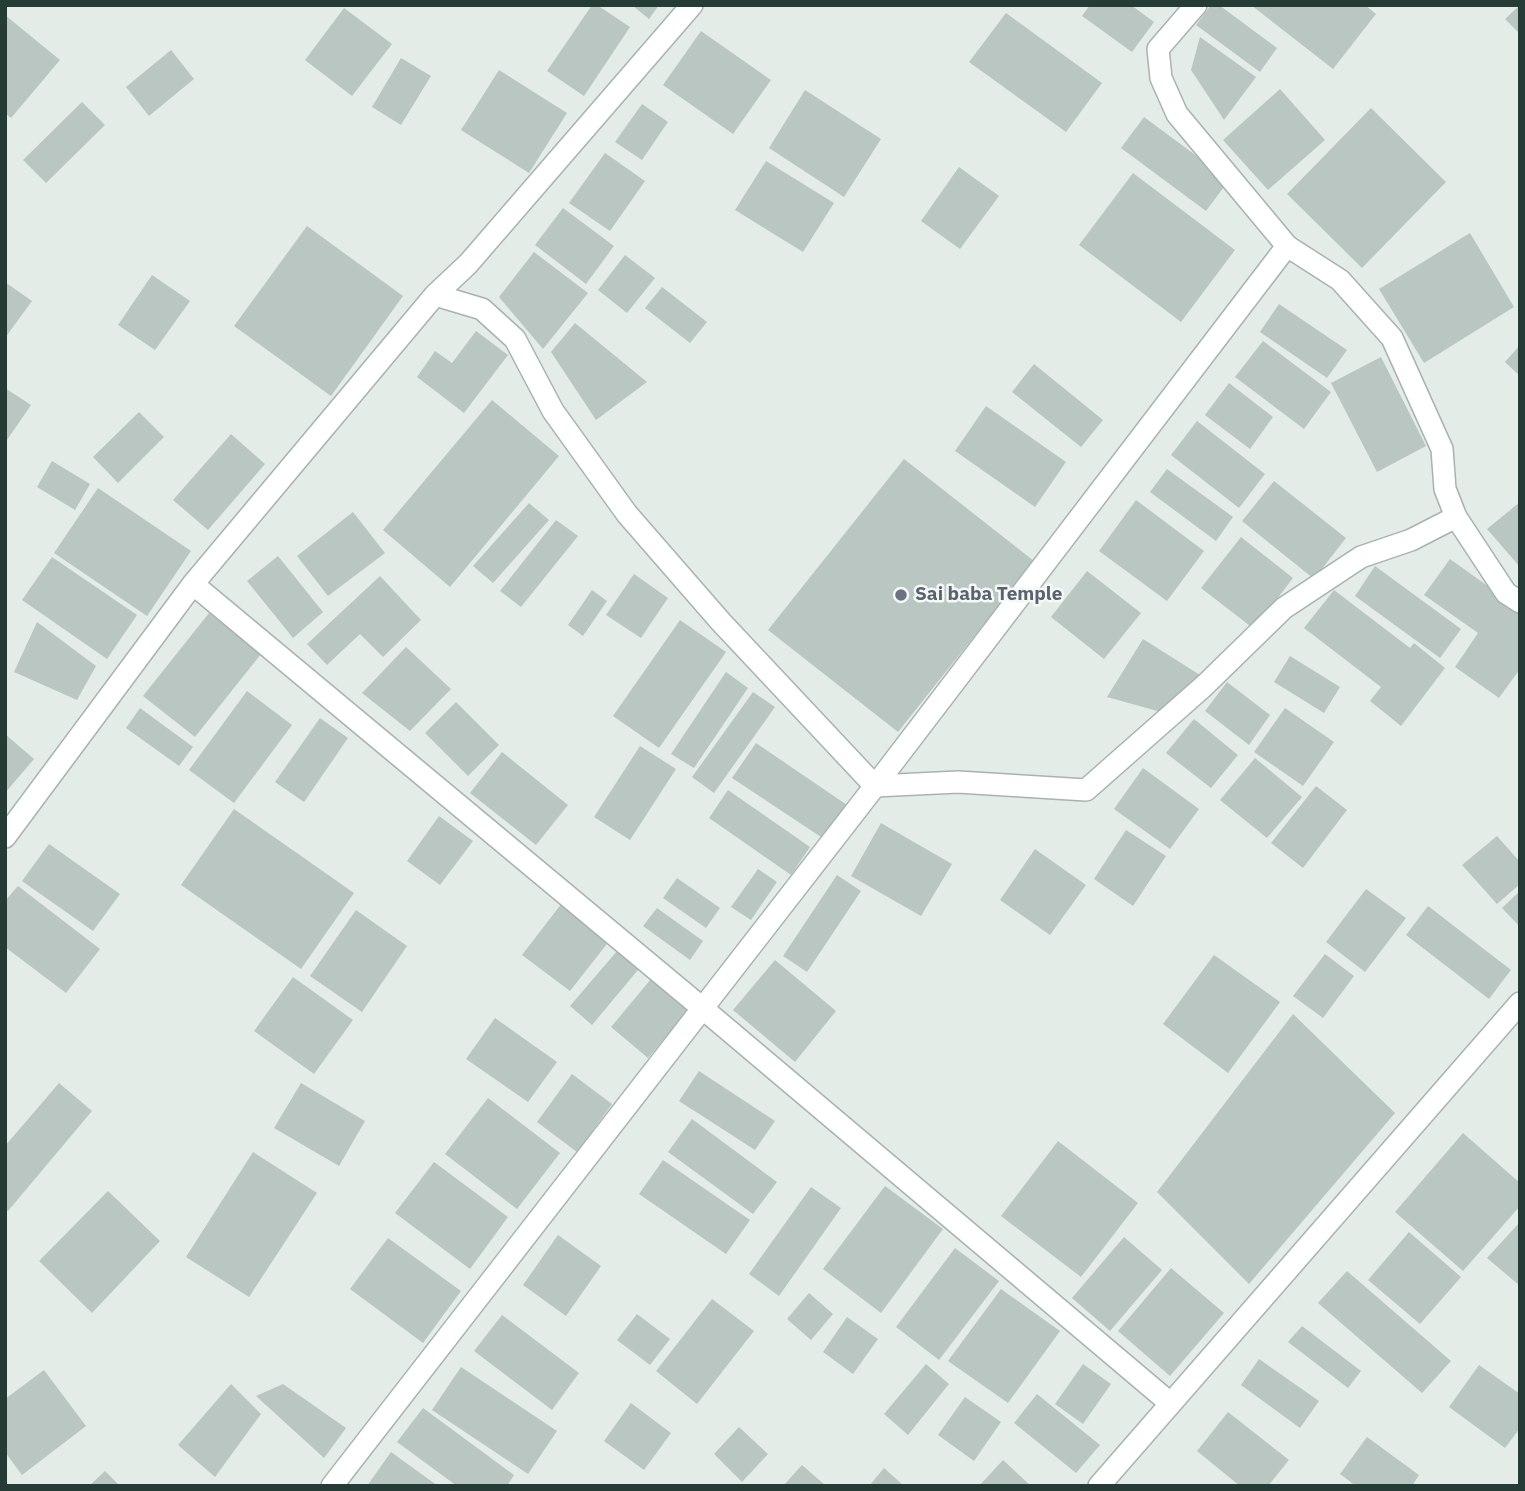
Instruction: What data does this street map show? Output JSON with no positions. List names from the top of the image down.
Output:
{
  "places": ["Sai baba Temple"]
}
